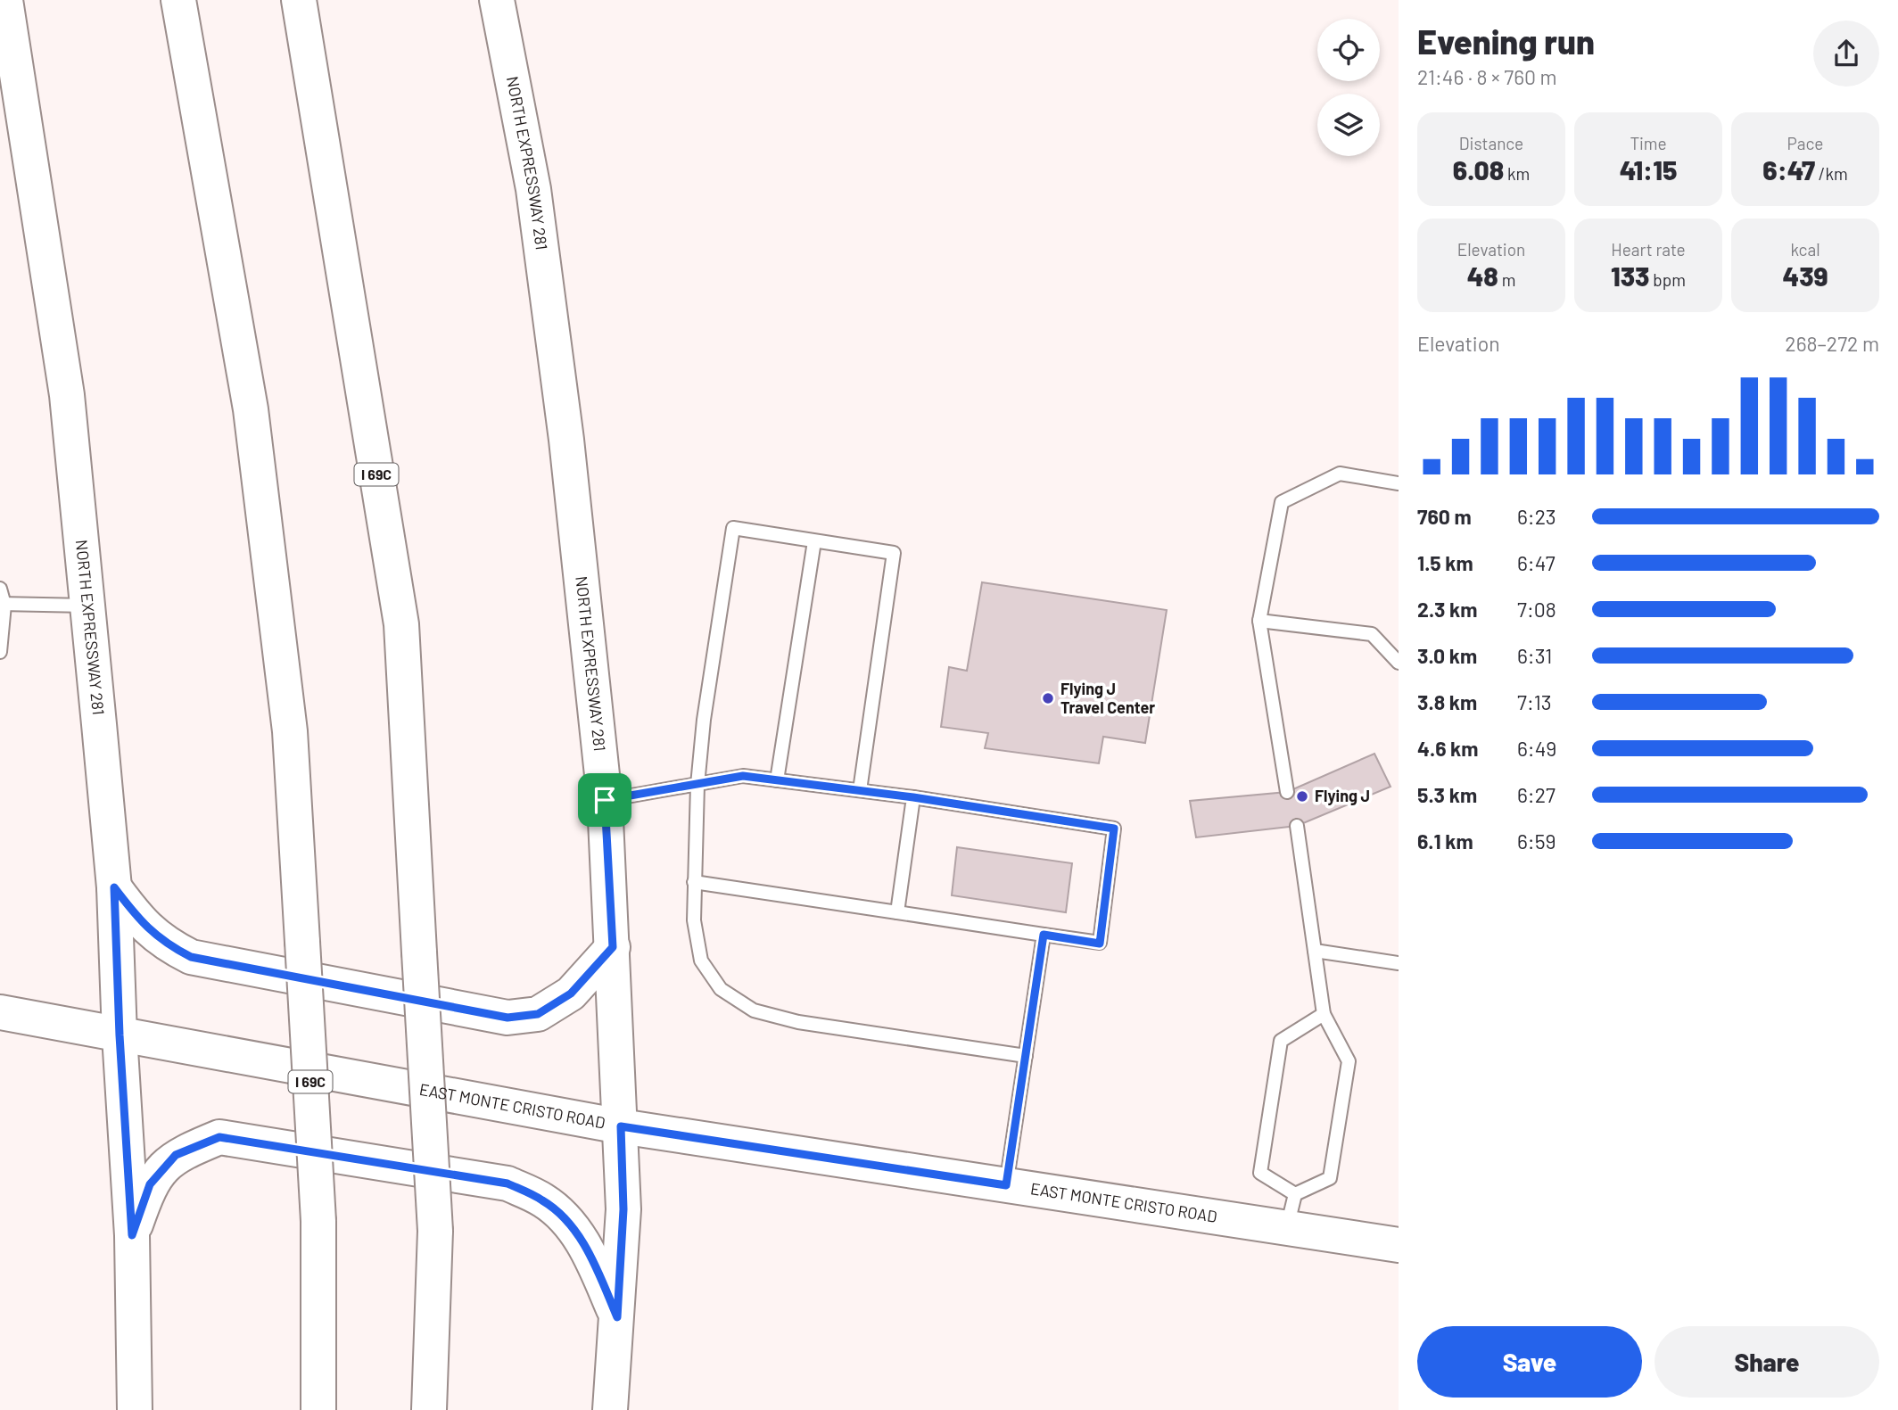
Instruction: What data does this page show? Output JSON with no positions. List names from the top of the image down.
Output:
{
  "streets": {
    "main road": ["NORTH EXPRESSWAY 281", "I 69C", "EAST MONTE CRISTO ROAD"]
  },
  "crossings": [
    ["NORTH EXPRESSWAY 281", "EAST MONTE CRISTO ROAD"]
  ],
  "places": ["Flying J Travel Center", "Flying J"],
  "page": {
    "heading": ["Evening run", "21:46 · 8 × 760 m"],
    "stats": [
      ["Distance", "6.08 km"],
      ["Time", "41:15"],
      ["Pace", "6:47 /km"],
      ["Elevation", "48 m"],
      ["Heart rate", "133 bpm"],
      ["kcal", "439"]
    ],
    "chart": ["Elevation", "268–272 m"],
    "list": [
      {
        "name": "760 m",
        "note": "6:23"
      },
      {
        "name": "1.5 km",
        "note": "6:47"
      },
      {
        "name": "2.3 km",
        "note": "7:08"
      },
      {
        "name": "3.0 km",
        "note": "6:31"
      },
      {
        "name": "3.8 km",
        "note": "7:13"
      },
      {
        "name": "4.6 km",
        "note": "6:49"
      },
      {
        "name": "5.3 km",
        "note": "6:27"
      },
      {
        "name": "6.1 km",
        "note": "6:59"
      }
    ],
    "buttons": ["Save", "Share"]
  }
}
